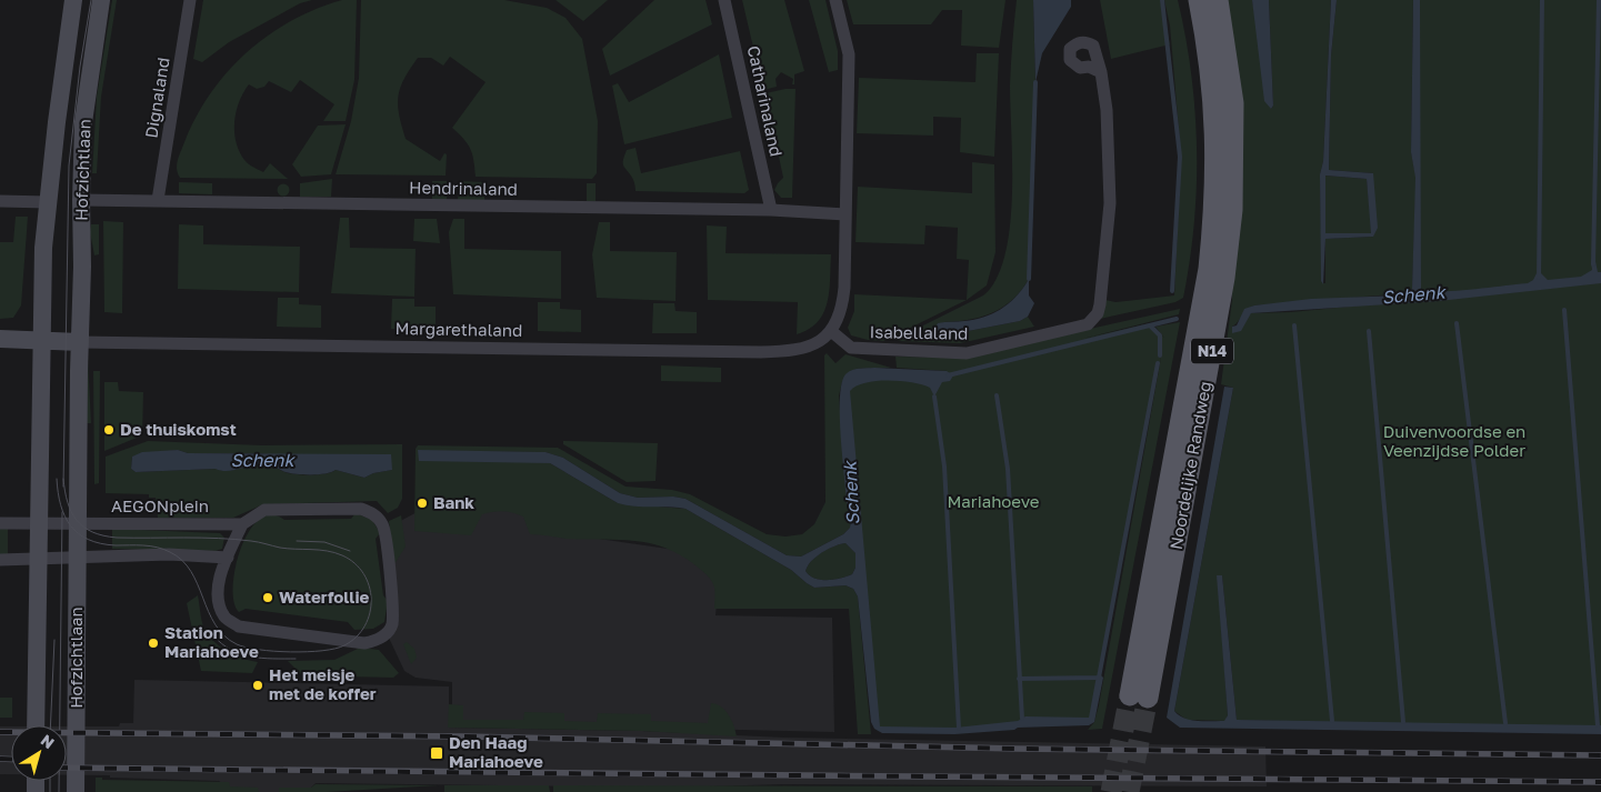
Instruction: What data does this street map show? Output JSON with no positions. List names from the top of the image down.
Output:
{
  "streets": {
    "main road": ["Hofzichtlaan", "N14", "Noordelijke Randweg"],
    "street": [
      "Dignaland",
      "Catharinaland",
      "Hendrinaland",
      "Margarethaland",
      "Isabellaland",
      "AEGONplein"
    ]
  },
  "crossings": [
    ["Dignaland", "Hendrinaland"],
    ["Catharinaland", "Hendrinaland"],
    ["Hofzichtlaan", "Hendrinaland"],
    ["Hofzichtlaan", "Margarethaland"],
    ["Hofzichtlaan", "AEGONplein"],
    ["Margarethaland", "Isabellaland"]
  ],
  "water": ["Schenk"],
  "parks": ["Duivenvoordse en Veenzijdse Polder", "Mariahoeve"],
  "places": {
    "other": [
      "De thuiskomst",
      "Bank",
      "Waterfollie",
      "Station Mariahoeve",
      "Het meisje met de koffer"
    ],
    "transit": ["Den Haag Mariahoeve"]
  },
  "north": "top right"
}
